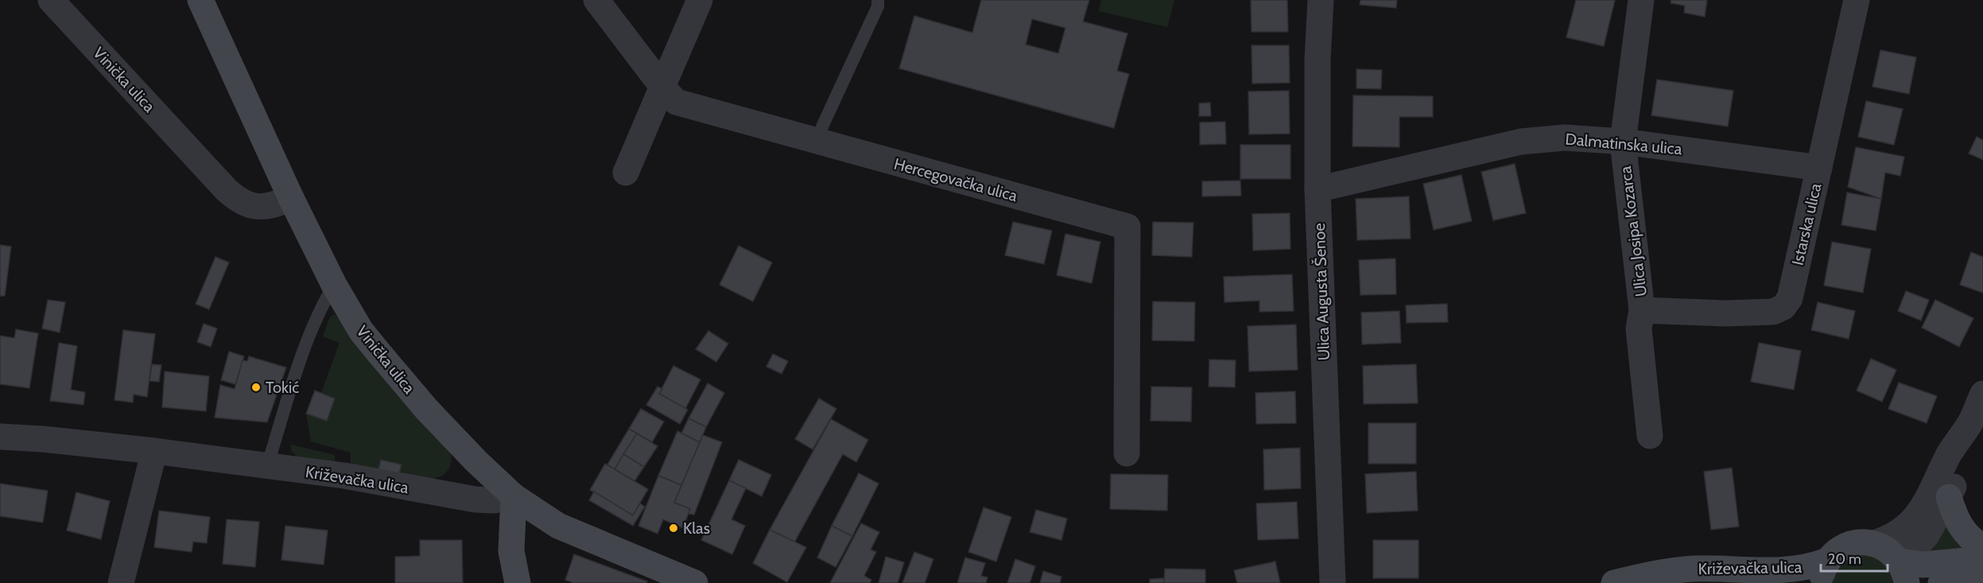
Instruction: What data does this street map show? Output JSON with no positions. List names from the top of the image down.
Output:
{
  "streets": {
    "main road": ["Vinička ulica", "Križevačka ulica"],
    "street": [
      "Dalmatinska ulica",
      "Hercegovačka ulica",
      "Istarska ulica",
      "Ulica Josipa Kozarca",
      "Ulica Augusta Šenoe"
    ]
  },
  "crossings": [
    ["Vinička ulica", "Križevačka ulica"],
    ["Dalmatinska ulica", "Istarska ulica"],
    ["Dalmatinska ulica", "Ulica Josipa Kozarca"],
    ["Dalmatinska ulica", "Ulica Augusta Šenoe"],
    ["Istarska ulica", "Ulica Josipa Kozarca"]
  ],
  "places": ["Tokić", "Klas"],
  "scale_bar": "20 m"
}
